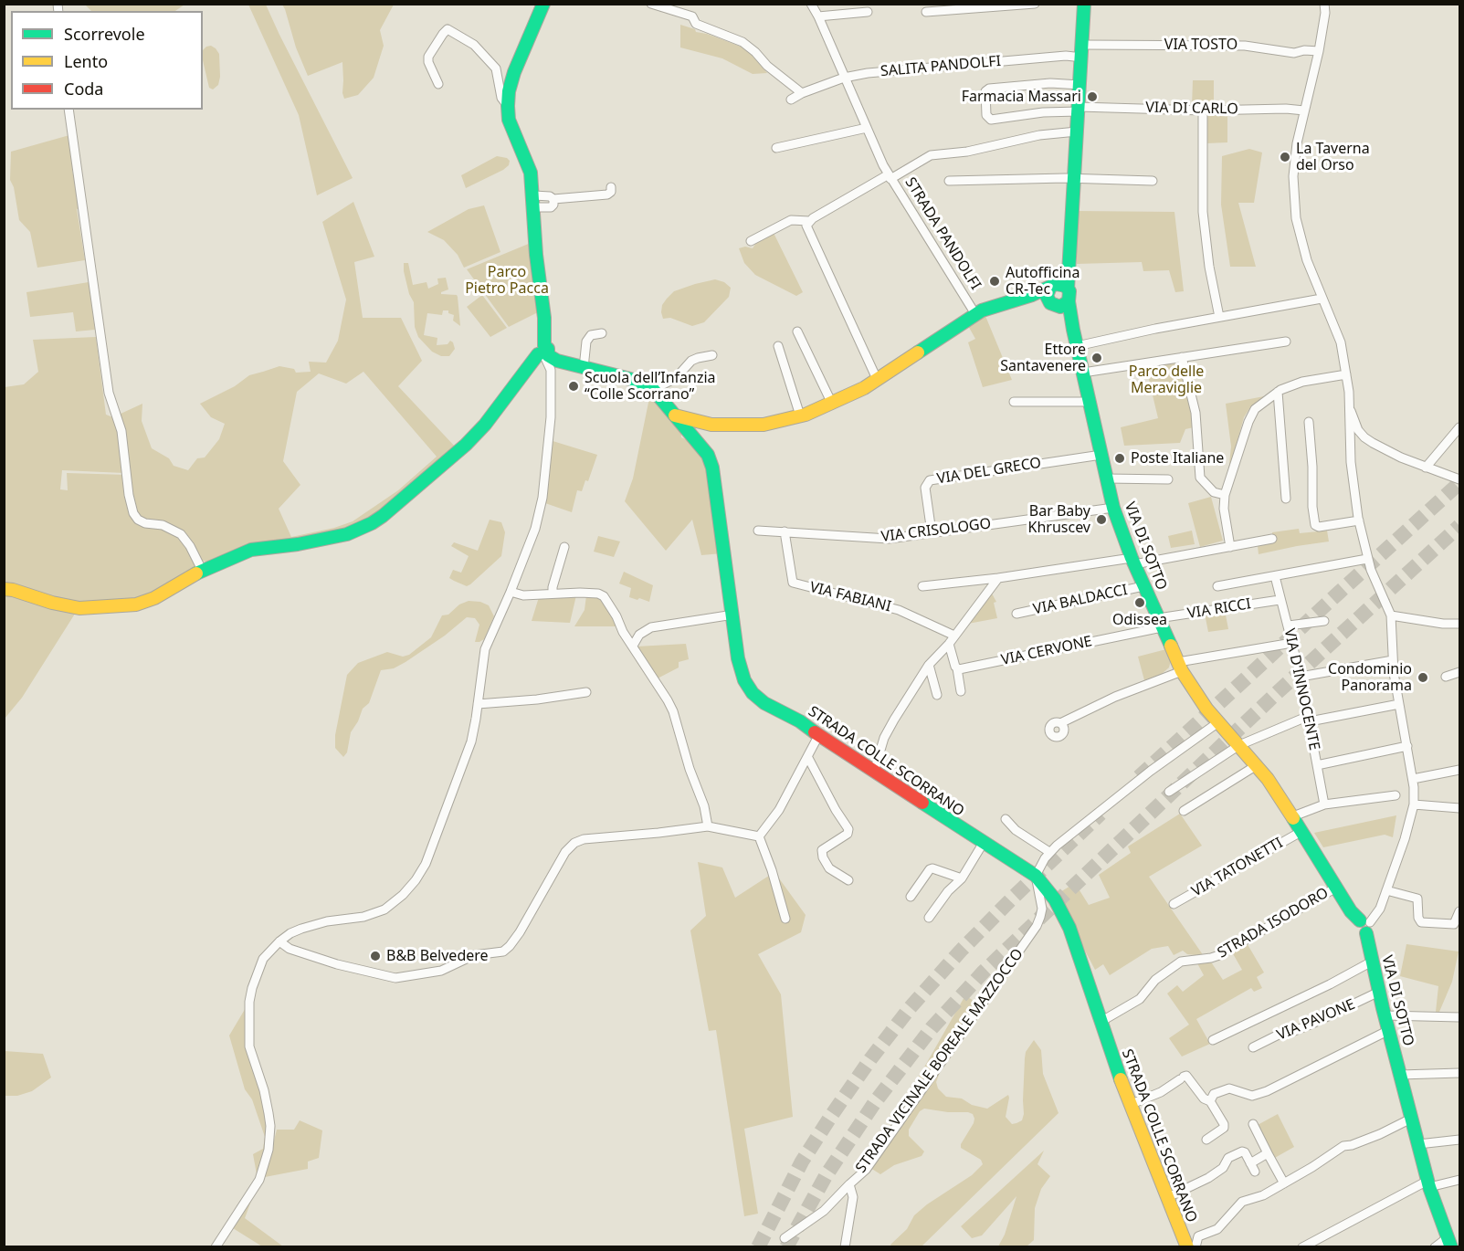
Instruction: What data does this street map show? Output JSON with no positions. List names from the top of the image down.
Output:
{
  "streets": {
    "street": [
      "VIA TOSTO",
      "SALITA PANDOLFI",
      "VIA DI CARLO",
      "STRADA PANDOLFI",
      "VIA DEL GRECO",
      "VIA CRISOLOGO",
      "VIA DI SOTTO",
      "VIA FABIANI",
      "VIA BALDACCI",
      "VIA RICCI",
      "VIA CERVONE",
      "VIA D'INNOCENTE",
      "STRADA COLLE SCORRANO",
      "VIA TATONETTI",
      "STRADA ISODORO",
      "VIA PAVONE",
      "STRADA VICINALE BOREALE MAZZOCCO"
    ]
  },
  "crossings": [
    ["VIA TOSTO", "SALITA PANDOLFI"],
    ["SALITA PANDOLFI", "STRADA PANDOLFI"],
    ["STRADA PANDOLFI", "VIA DI SOTTO"],
    ["VIA DEL GRECO", "VIA CRISOLOGO"],
    ["VIA DEL GRECO", "VIA DI SOTTO"],
    ["VIA CRISOLOGO", "VIA DI SOTTO"],
    ["VIA CRISOLOGO", "VIA FABIANI"],
    ["VIA DI SOTTO", "VIA BALDACCI"],
    ["VIA DI SOTTO", "VIA RICCI"],
    ["VIA DI SOTTO", "VIA CERVONE"],
    ["VIA DI SOTTO", "VIA TATONETTI"],
    ["VIA DI SOTTO", "STRADA ISODORO"],
    ["VIA DI SOTTO", "VIA PAVONE"],
    ["VIA RICCI", "VIA CERVONE"],
    ["VIA RICCI", "VIA D'INNOCENTE"],
    ["STRADA COLLE SCORRANO", "STRADA ISODORO"],
    ["STRADA COLLE SCORRANO", "STRADA VICINALE BOREALE MAZZOCCO"]
  ],
  "parks": ["Parco Pietro Pacca", "Parco delle Meraviglie"],
  "places": [
    "Farmacia Massari",
    "La Taverna del Orso",
    "Autofficina CR-Tec",
    "Ettore Santavenere",
    "Scuola dell’Infanzia “Colle Scorrano”",
    "Poste Italiane",
    "Bar Baby Khruscev",
    "Odissea",
    "Condominio Panorama",
    "B&B Belvedere"
  ],
  "legend": ["Scorrevole", "Lento", "Coda"]
}
